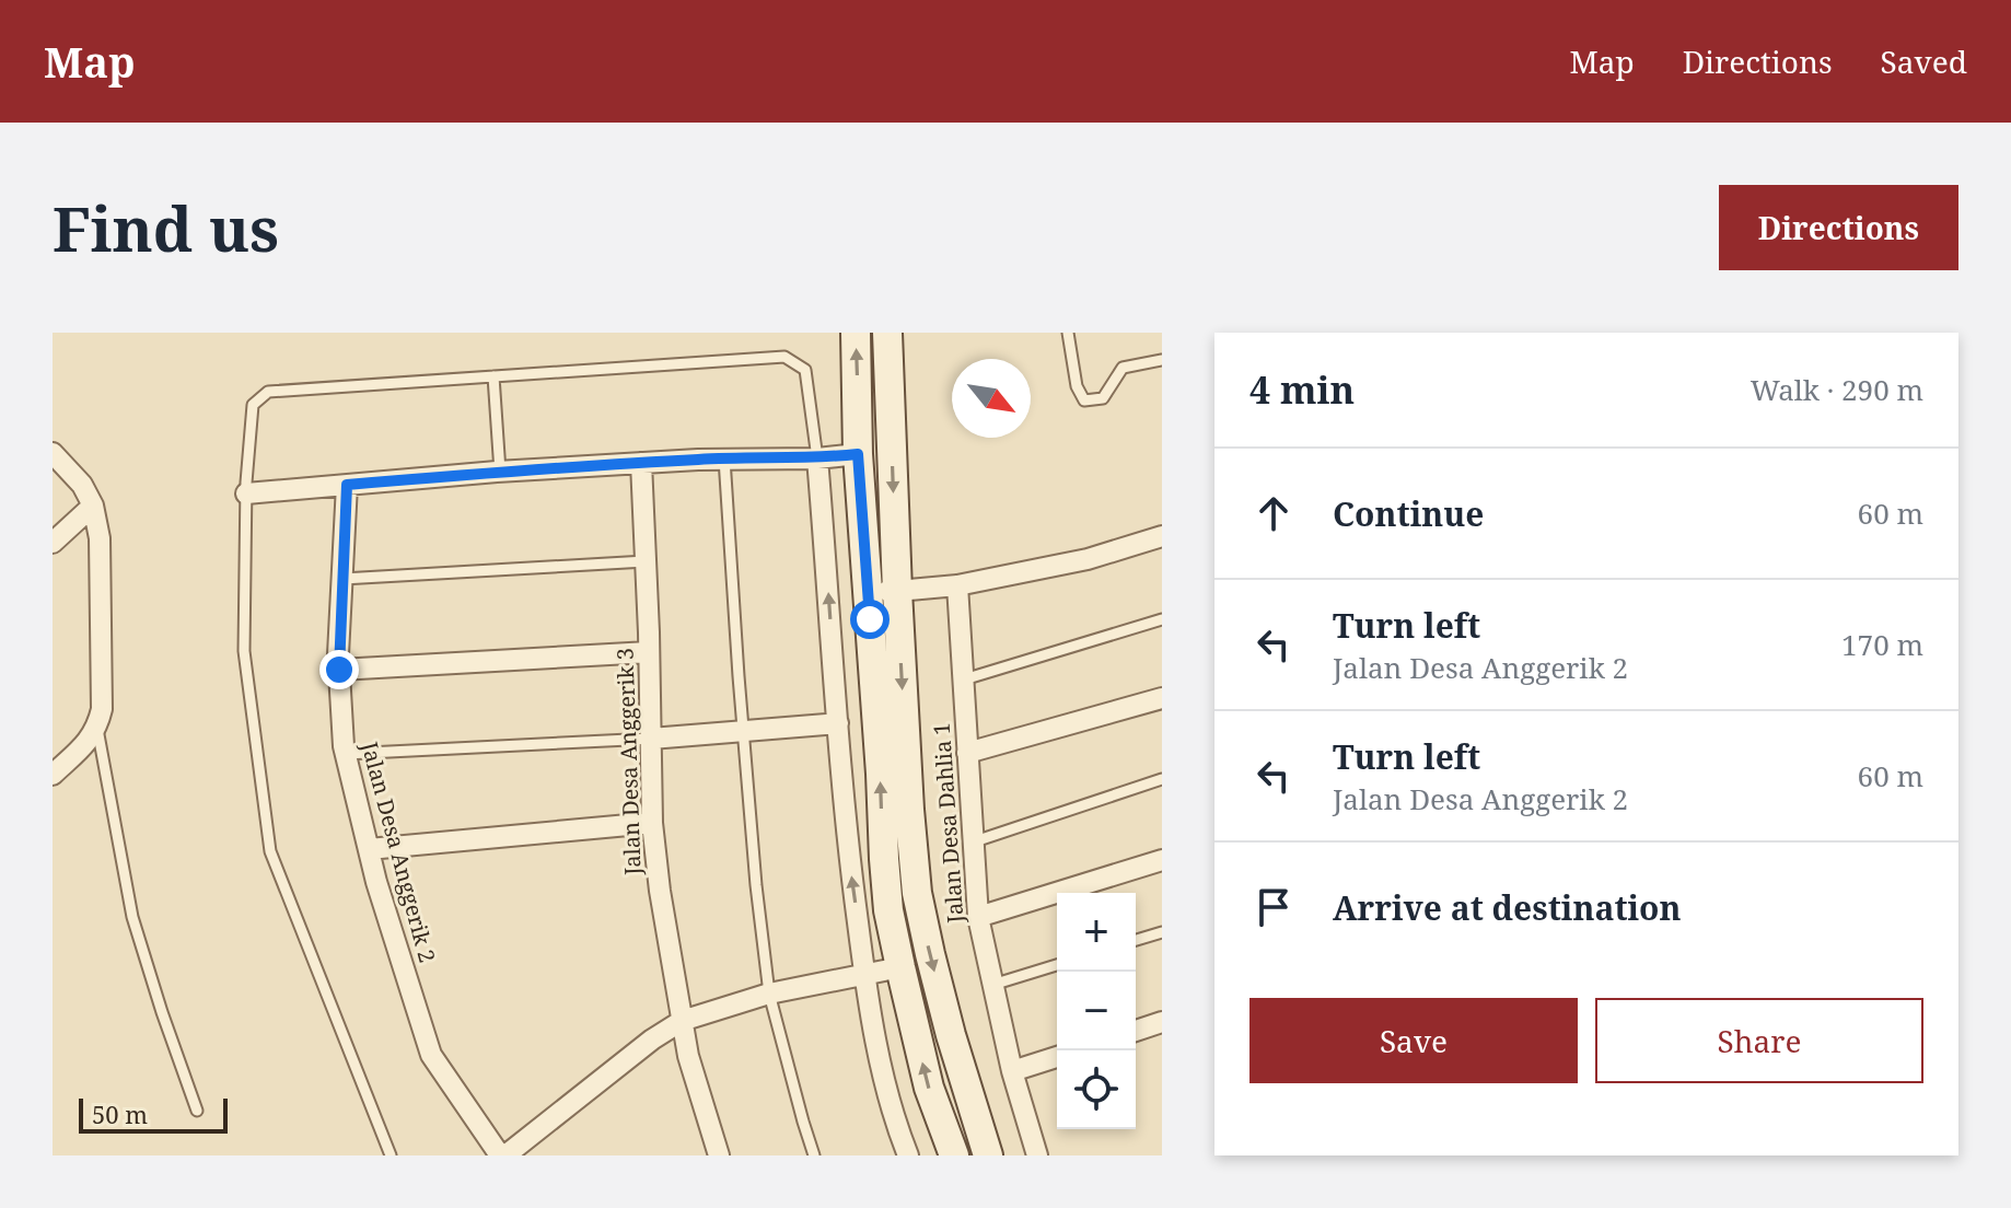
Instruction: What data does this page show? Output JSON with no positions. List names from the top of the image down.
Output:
{
  "streets": {
    "street": ["Jalan Desa Anggerik 3", "Jalan Desa Dahlia 1", "Jalan Desa Anggerik 2"]
  },
  "scale_bar": "50 m",
  "north": "bottom right",
  "page": {
    "header": "Map",
    "nav": ["Map", "Directions", "Saved"],
    "buttons": [
      "Directions",
      ["Save", "Share"]
    ],
    "title": "Find us",
    "heading": ["4 min", "Walk · 290 m"],
    "list": [
      ["Continue", "60 m"],
      ["Turn left", "Jalan Desa Anggerik 2", "170 m"],
      ["Turn left", "Jalan Desa Anggerik 2", "60 m"],
      "Arrive at destination"
    ],
    "map_buttons": ["+", "−"],
    "scale": "50 m"
  }
}
